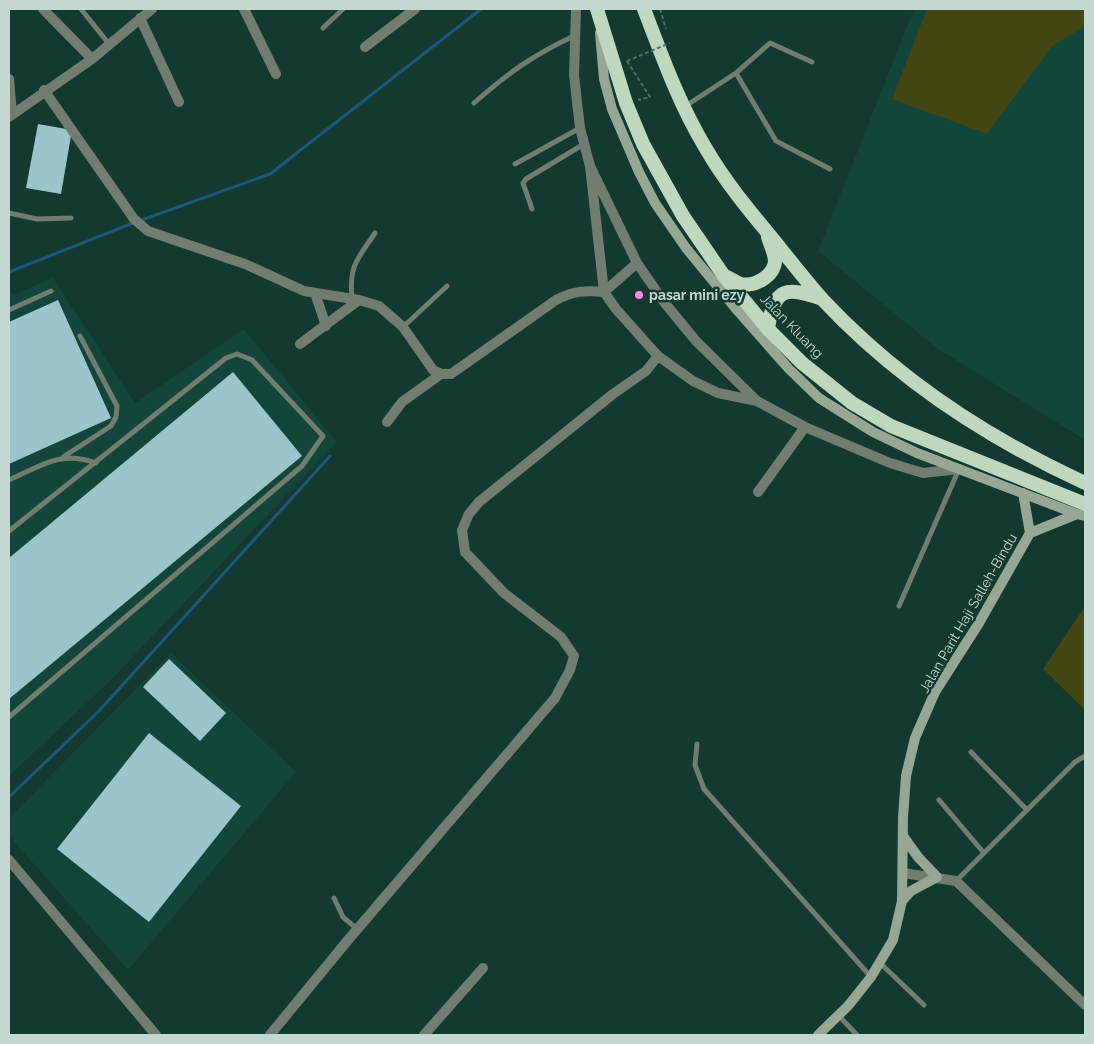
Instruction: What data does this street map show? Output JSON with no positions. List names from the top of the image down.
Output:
{
  "streets": {
    "highway": ["Jalan Kluang"],
    "main road": ["Jalan Parit Haji Salleh-Bindu"]
  },
  "crossings": [
    ["Jalan Kluang", "Jalan Parit Haji Salleh-Bindu"]
  ],
  "places": ["pasar mini ezy"]
}
